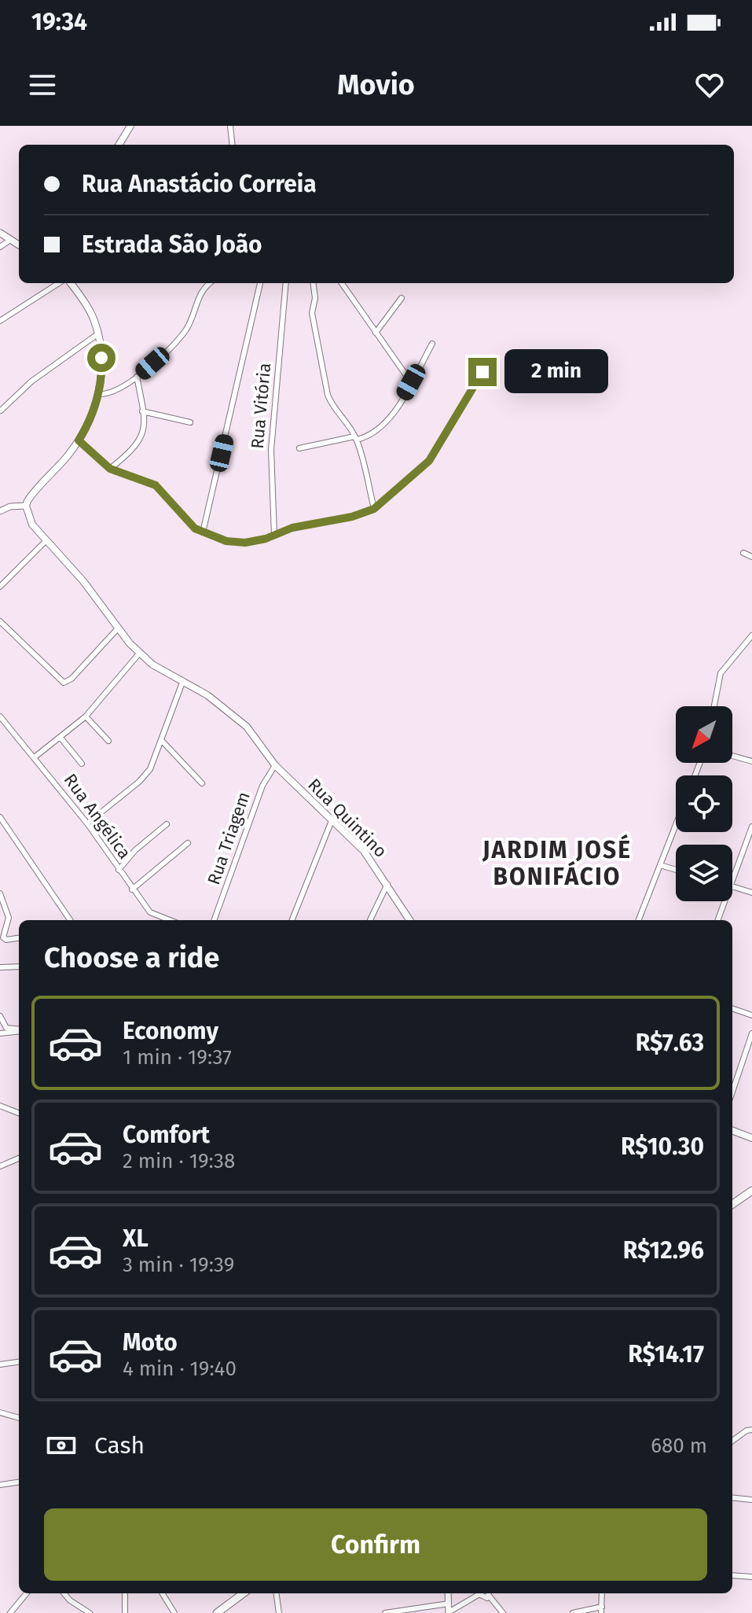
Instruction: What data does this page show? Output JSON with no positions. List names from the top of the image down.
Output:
{
  "streets": {
    "main road": ["Rua Quintino"],
    "street": ["Rua Vitória", "Rua Angélica", "Rua Triagem"]
  },
  "crossings": [
    ["Rua Quintino", "Rua Triagem"]
  ],
  "districts": ["JARDIM JOSÉ BONIFÁCIO"],
  "north": "bottom left",
  "page": {
    "status": "19:34",
    "header": "Movio",
    "banner": ["Rua Anastácio Correia", "Estrada São João"],
    "bubble": "2 min",
    "heading": "Choose a ride",
    "list": [
      {
        "name": "Economy",
        "note": "1 min · 19:37",
        "value": "R$7.63"
      },
      {
        "name": "Comfort",
        "note": "2 min · 19:38",
        "value": "R$10.30"
      },
      {
        "name": "XL",
        "note": "3 min · 19:39",
        "value": "R$12.96"
      },
      {
        "name": "Moto",
        "note": "4 min · 19:40",
        "value": "R$14.17"
      }
    ],
    "pay": ["Cash", "680 m"],
    "buttons": "Confirm"
  }
}
